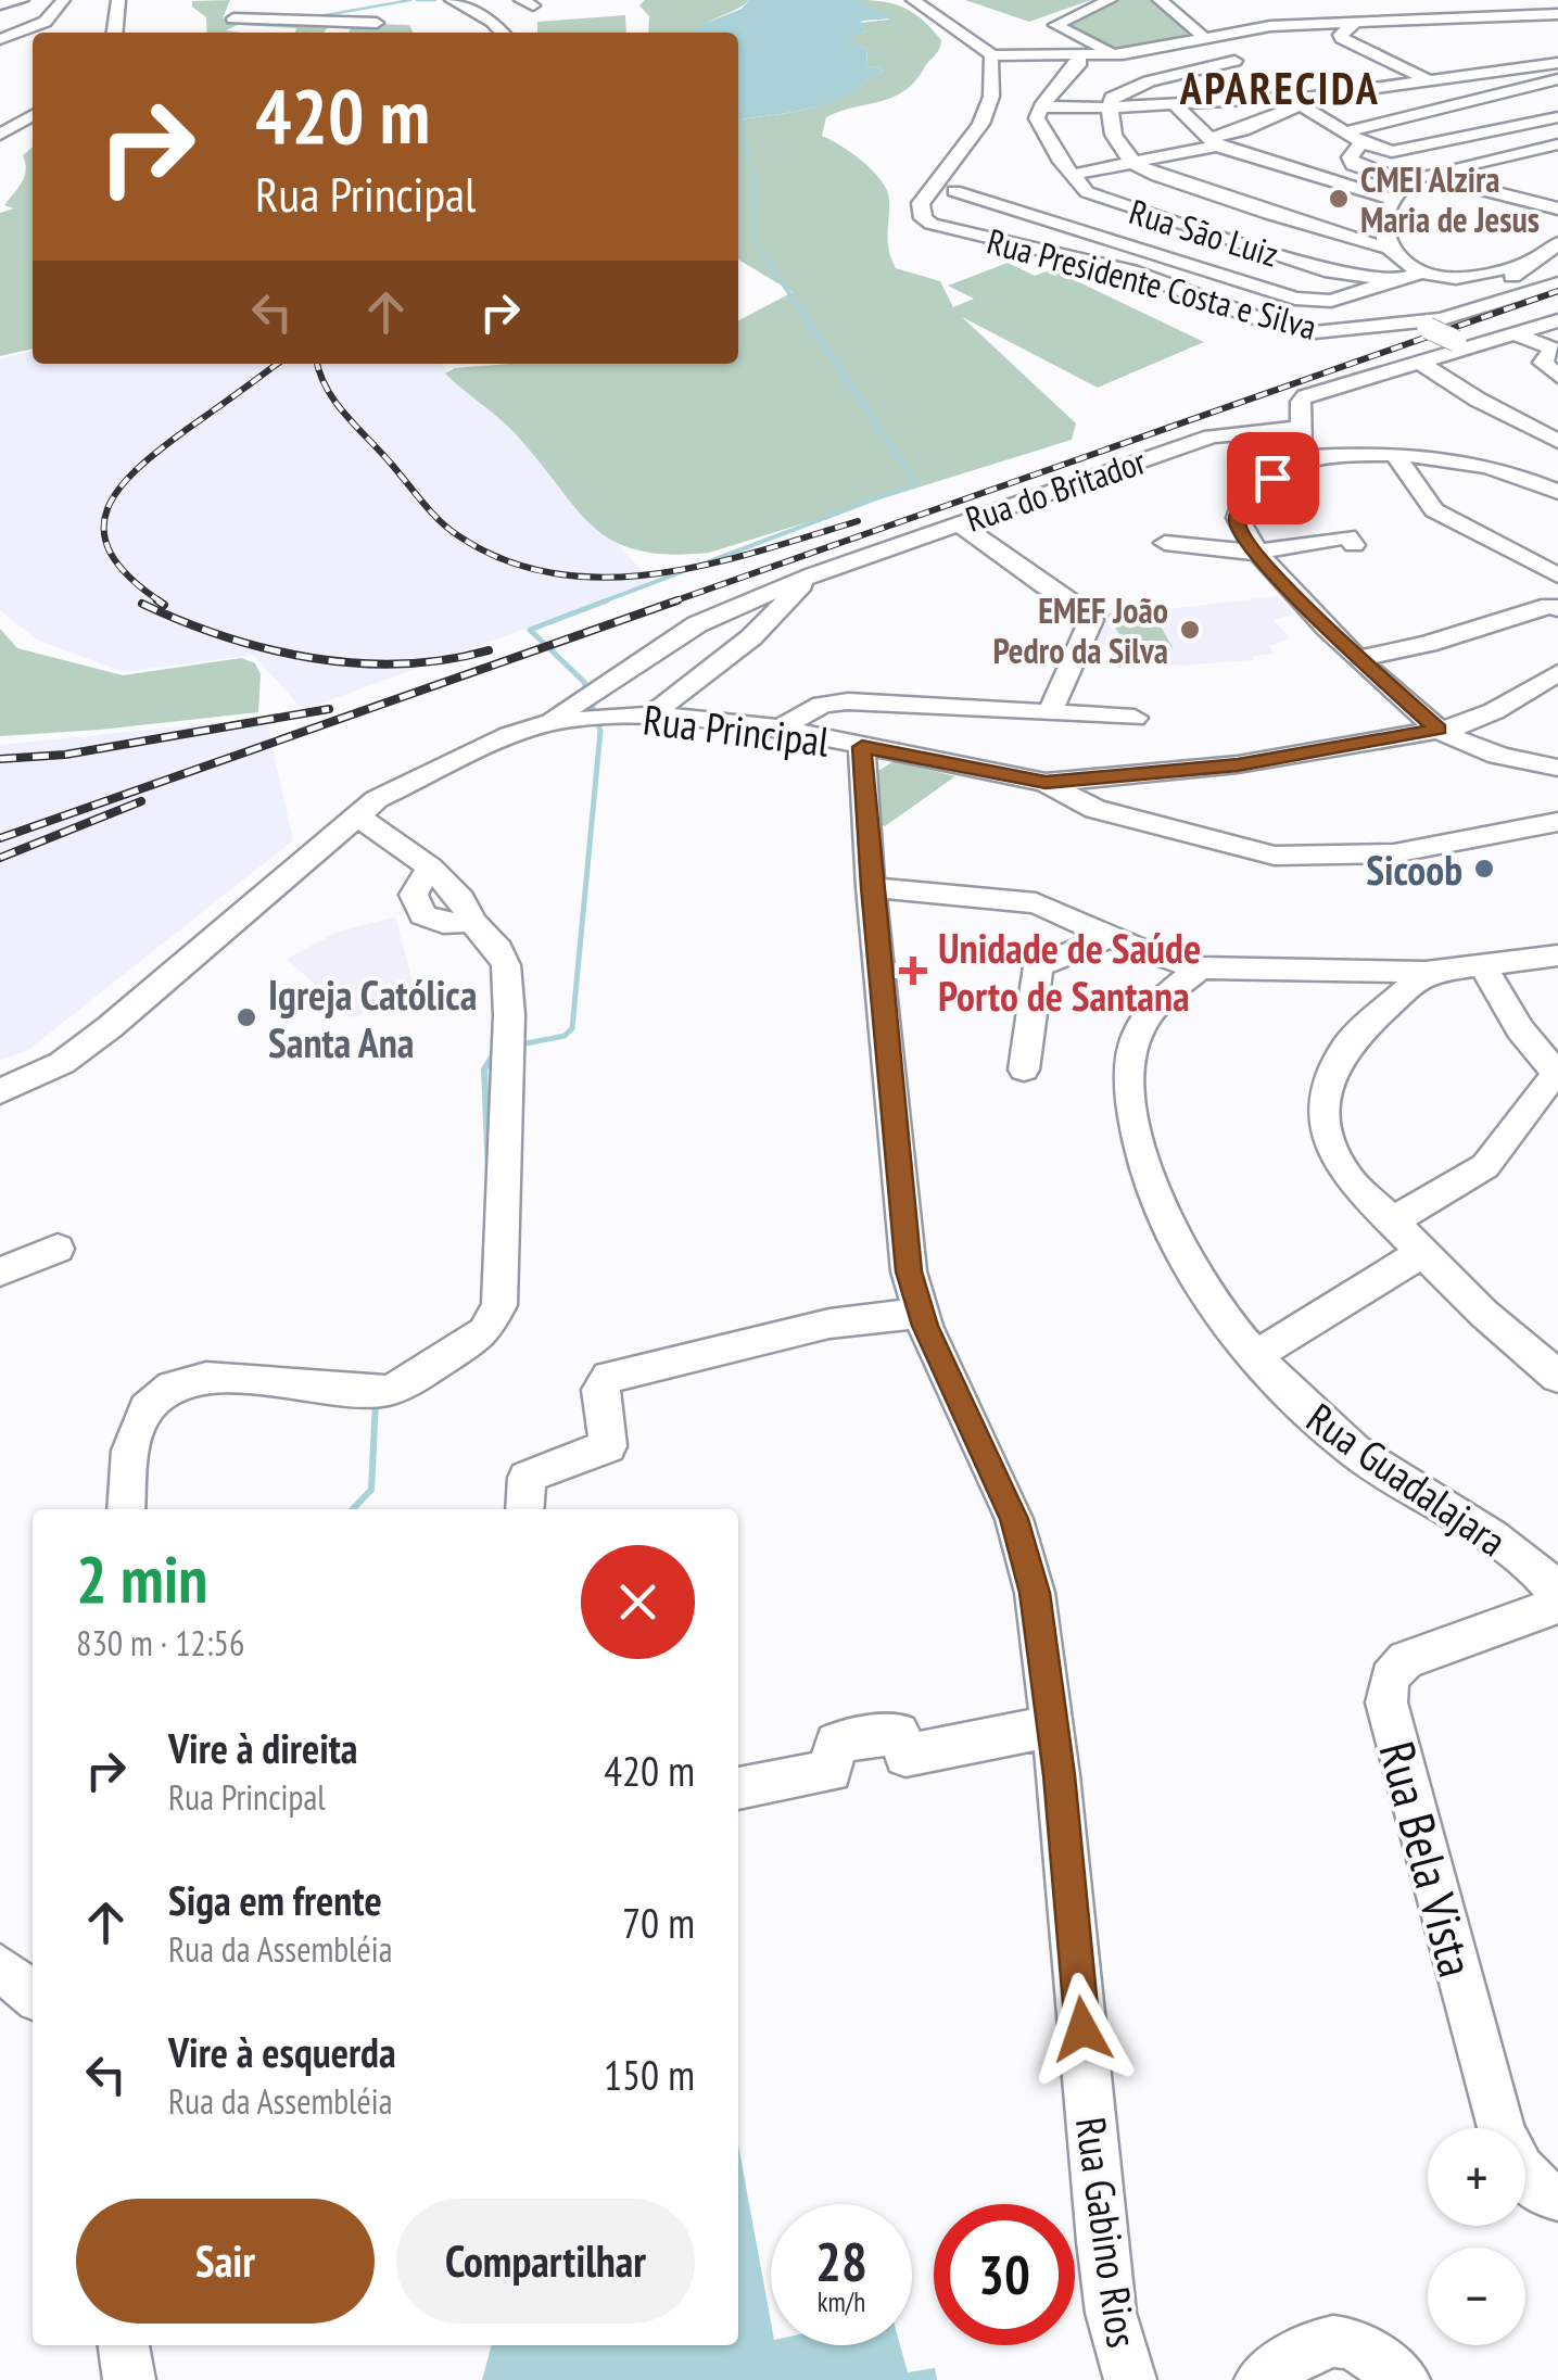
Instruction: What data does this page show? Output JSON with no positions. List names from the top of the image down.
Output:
{
  "streets": {
    "street": [
      "Rua São Luiz",
      "Rua Presidente Costa e Silva",
      "Rua do Britador",
      "Rua Principal",
      "Rua Guadalajara",
      "Rua Bela Vista",
      "Rua Gabino Rios"
    ]
  },
  "crossings": [
    ["Rua do Britador", "Rua Principal"],
    ["Rua Principal", "Rua Gabino Rios"]
  ],
  "districts": ["APARECIDA"],
  "places": {
    "other": [
      "CMEI Alzira Maria de Jesus",
      "EMEF João Pedro da Silva",
      "Sicoob",
      "Igreja Católica Santa Ana"
    ],
    "health": ["Unidade de Saúde Porto de Santana"]
  },
  "page": {
    "turn": ["420 m", "Rua Principal"],
    "heading": ["2 min", "830 m · 12:56"],
    "list": [
      {
        "name": "Vire à direita",
        "note": "Rua Principal",
        "value": "420 m"
      },
      {
        "name": "Siga em frente",
        "note": "Rua da Assembléia",
        "value": "70 m"
      },
      {
        "name": "Vire à esquerda",
        "note": "Rua da Assembléia",
        "value": "150 m"
      }
    ],
    "map_buttons": ["+", "−"],
    "buttons": ["Sair", "Compartilhar"],
    "speed": "28 km/h",
    "limit": "30"
  }
}
